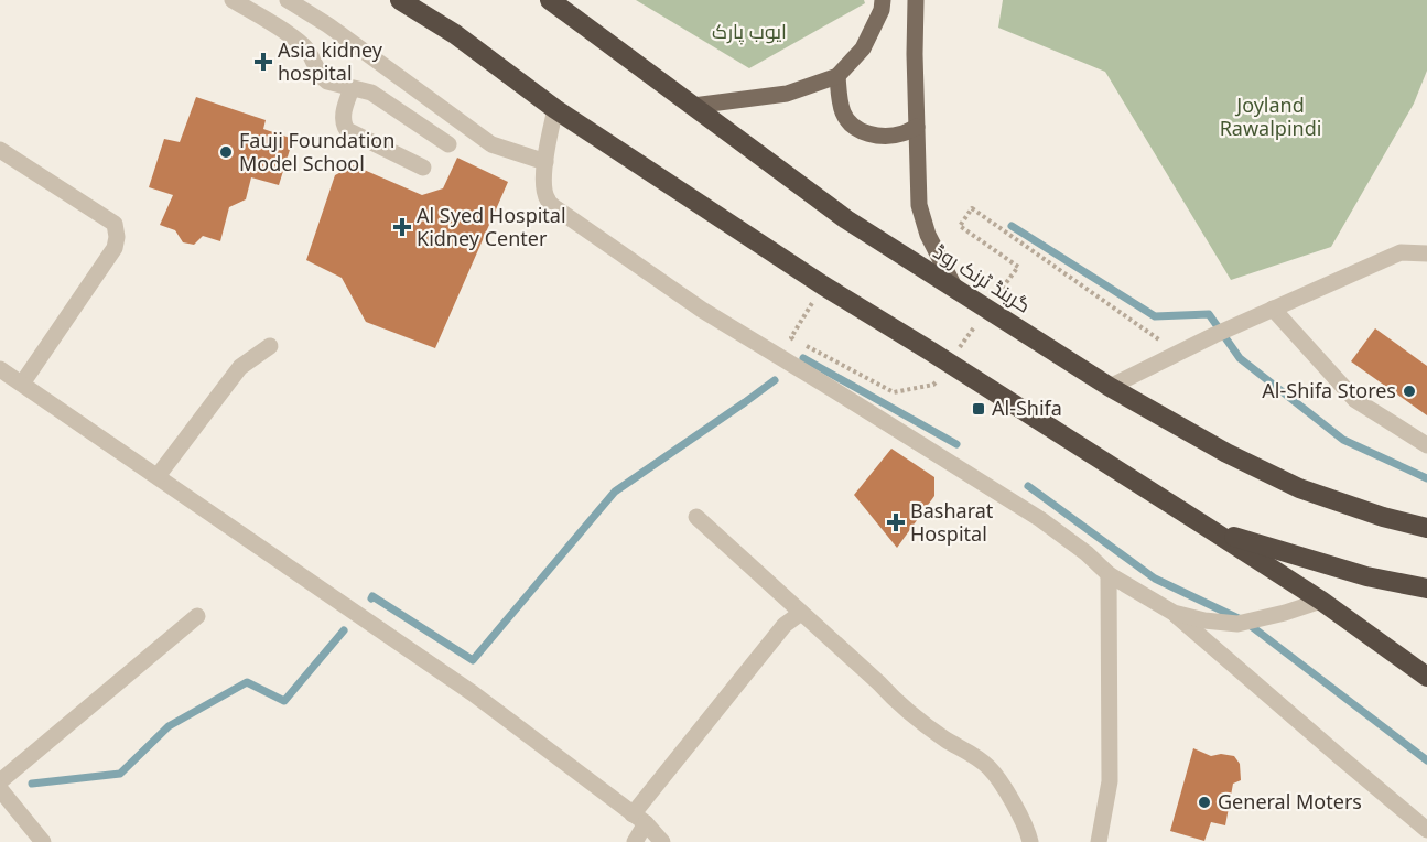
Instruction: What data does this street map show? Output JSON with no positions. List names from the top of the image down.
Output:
{
  "streets": {
    "highway": ["گرینڈ ٹرنک روڈ"]
  },
  "parks": ["ایوب پارک", "Joyland Rawalpindi"],
  "places": {
    "health": ["Asia kidney hospital", "Al Syed Hospital Kidney Center", "Basharat Hospital"],
    "other": ["Fauji Foundation Model School", "Al-Shifa Stores", "General Moters"],
    "transit": ["Al-Shifa"]
  }
}
